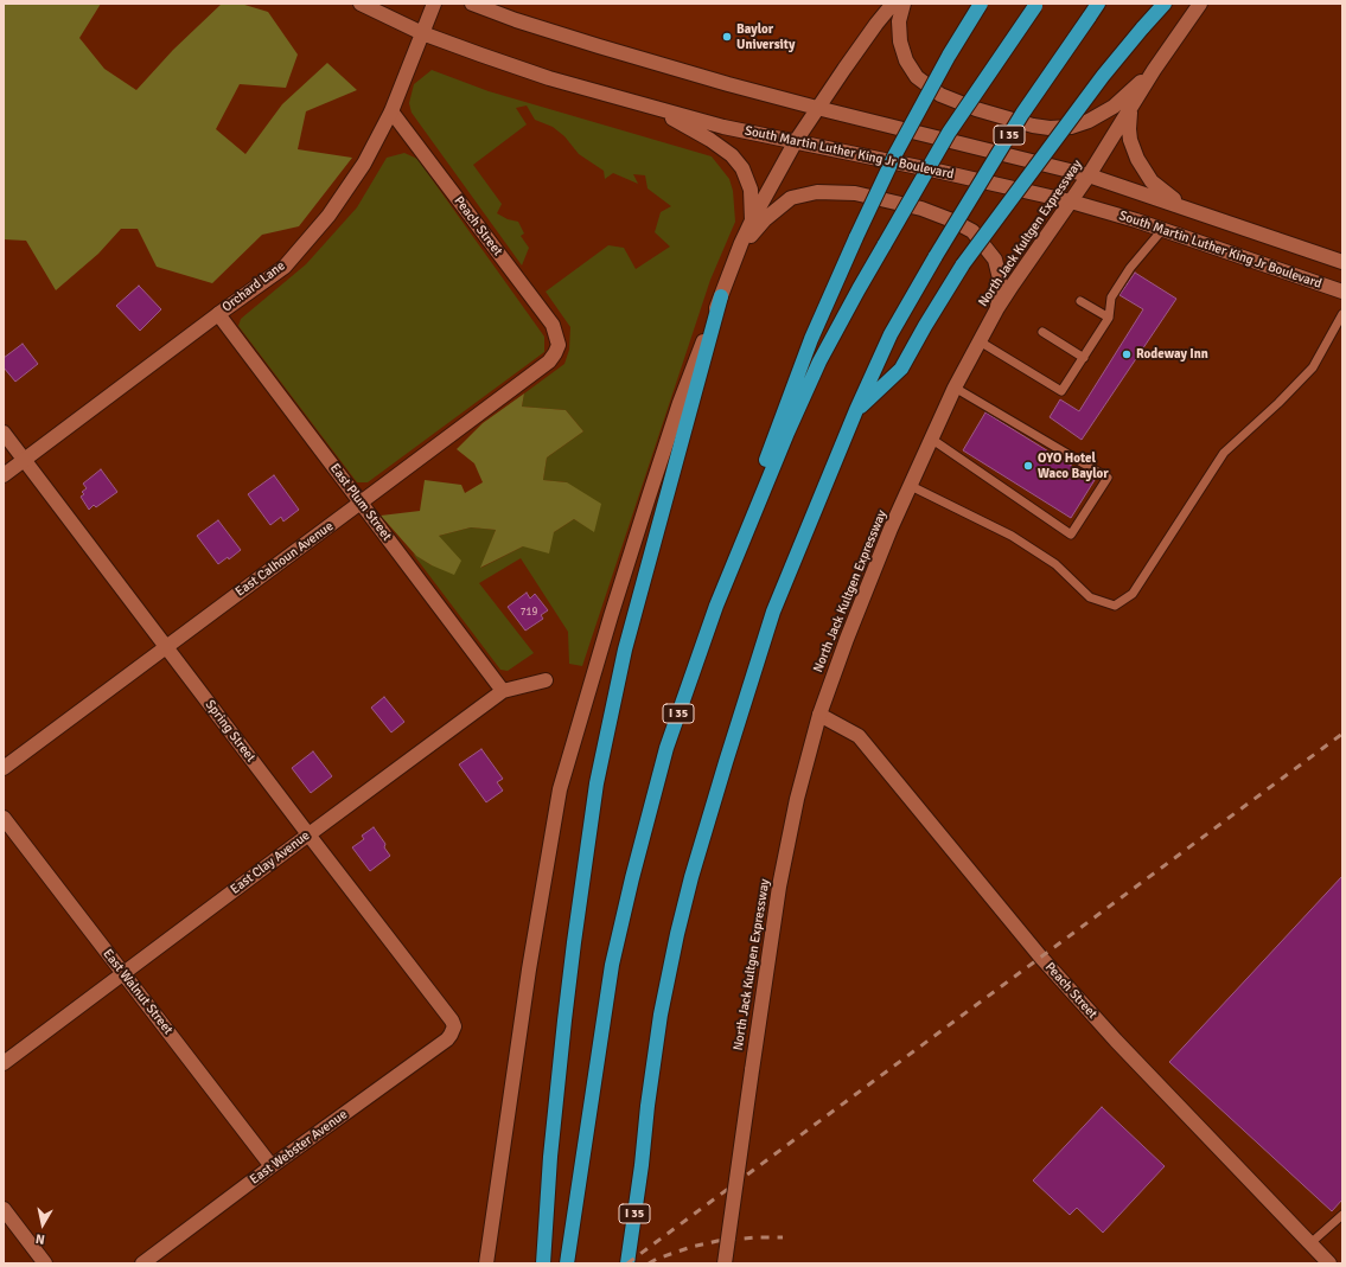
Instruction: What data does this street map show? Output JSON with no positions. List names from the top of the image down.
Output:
{
  "streets": {
    "highway": ["I 35"],
    "main road": [
      "South Martin Luther King Jr Boulevard",
      "Peach Street",
      "North Jack Kultgen Expressway",
      "Orchard Lane",
      "East Plum Street",
      "East Calhoun Avenue",
      "Spring Street",
      "East Clay Avenue",
      "East Walnut Street",
      "East Webster Avenue"
    ]
  },
  "crossings": [
    ["South Martin Luther King Jr Boulevard", "North Jack Kultgen Expressway"],
    ["South Martin Luther King Jr Boulevard", "Orchard Lane"],
    ["Peach Street", "North Jack Kultgen Expressway"],
    ["Peach Street", "Orchard Lane"],
    ["Peach Street", "East Calhoun Avenue"],
    ["Orchard Lane", "East Plum Street"],
    ["Orchard Lane", "Spring Street"],
    ["East Plum Street", "East Calhoun Avenue"],
    ["East Plum Street", "East Clay Avenue"],
    ["East Calhoun Avenue", "Spring Street"],
    ["Spring Street", "East Clay Avenue"],
    ["Spring Street", "East Webster Avenue"],
    ["East Clay Avenue", "East Walnut Street"],
    ["East Walnut Street", "East Webster Avenue"]
  ],
  "places": ["Baylor University", "Rodeway Inn", "OYO Hotel Waco Baylor"],
  "house_numbers": ["719"],
  "north": "bottom"
}
